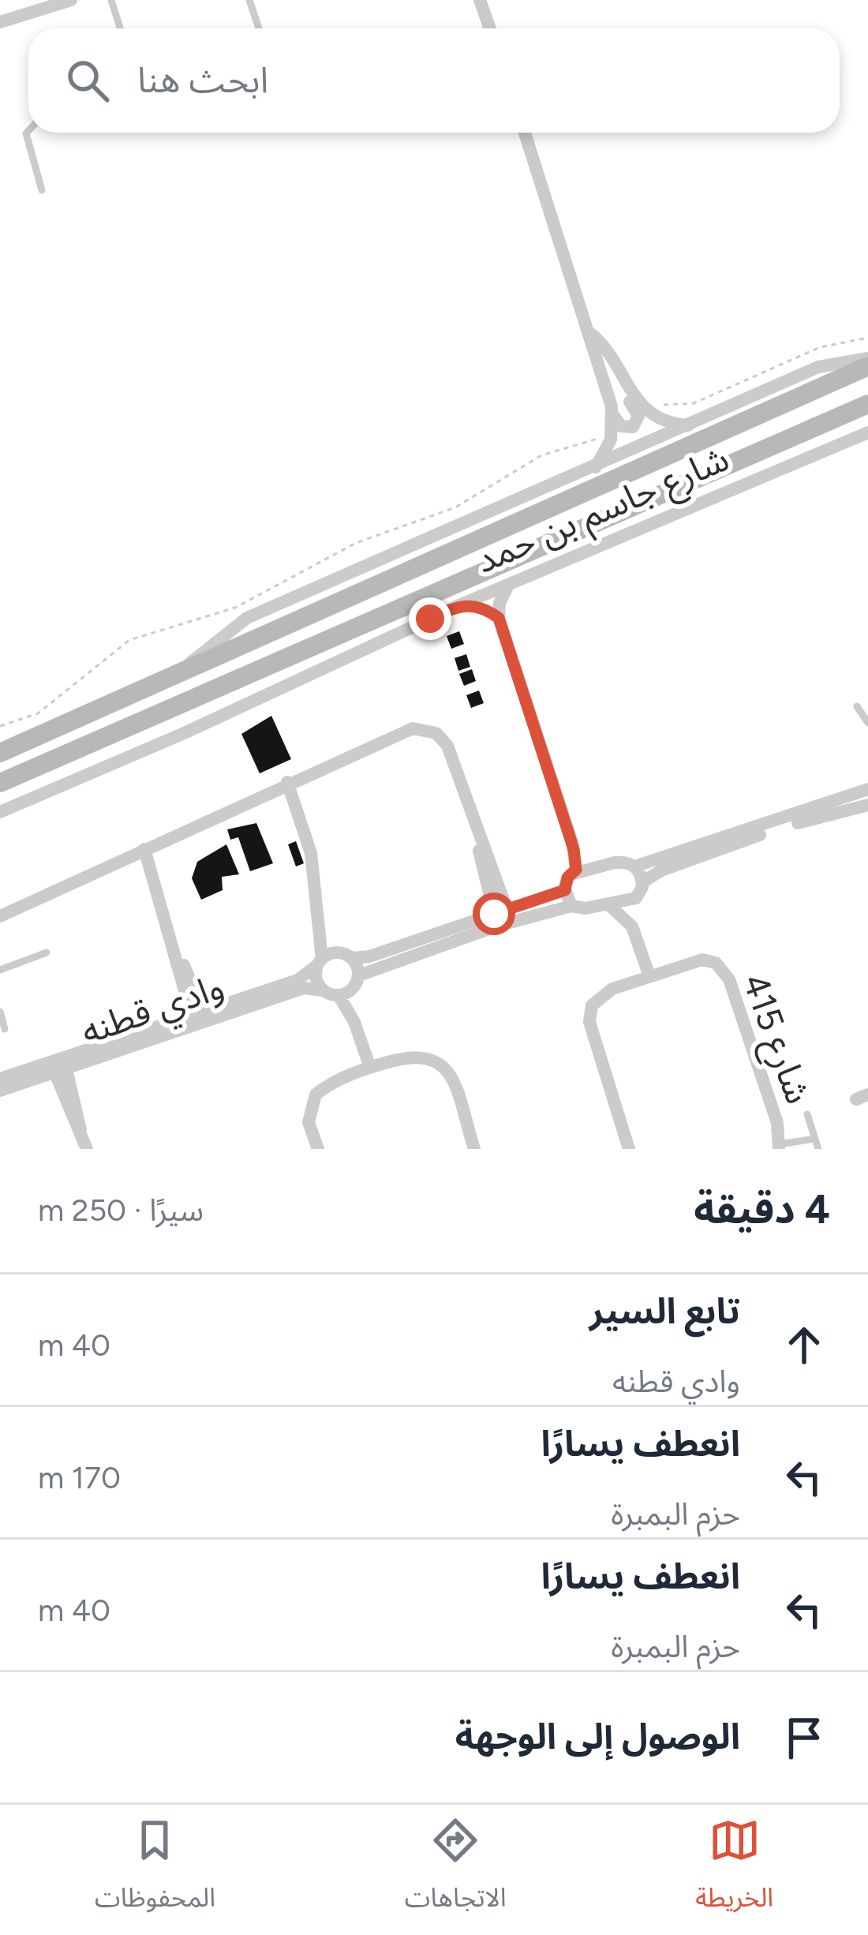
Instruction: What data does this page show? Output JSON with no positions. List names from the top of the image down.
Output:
{
  "streets": {
    "main road": ["شارع جاسم بن حمد"],
    "street": ["وادي قطنه", "شارع 415"]
  },
  "page": {
    "search": "ابحث هنا",
    "heading": ["4 دقيقة", "سيرًا · 250 m"],
    "list": [
      ["تابع السير", "وادي قطنه", "40 m"],
      ["انعطف يسارًا", "حزم البمبرة", "170 m"],
      ["انعطف يسارًا", "حزم البمبرة", "40 m"],
      "الوصول إلى الوجهة"
    ],
    "nav": ["الخريطة", "الاتجاهات", "المحفوظات"]
  }
}
